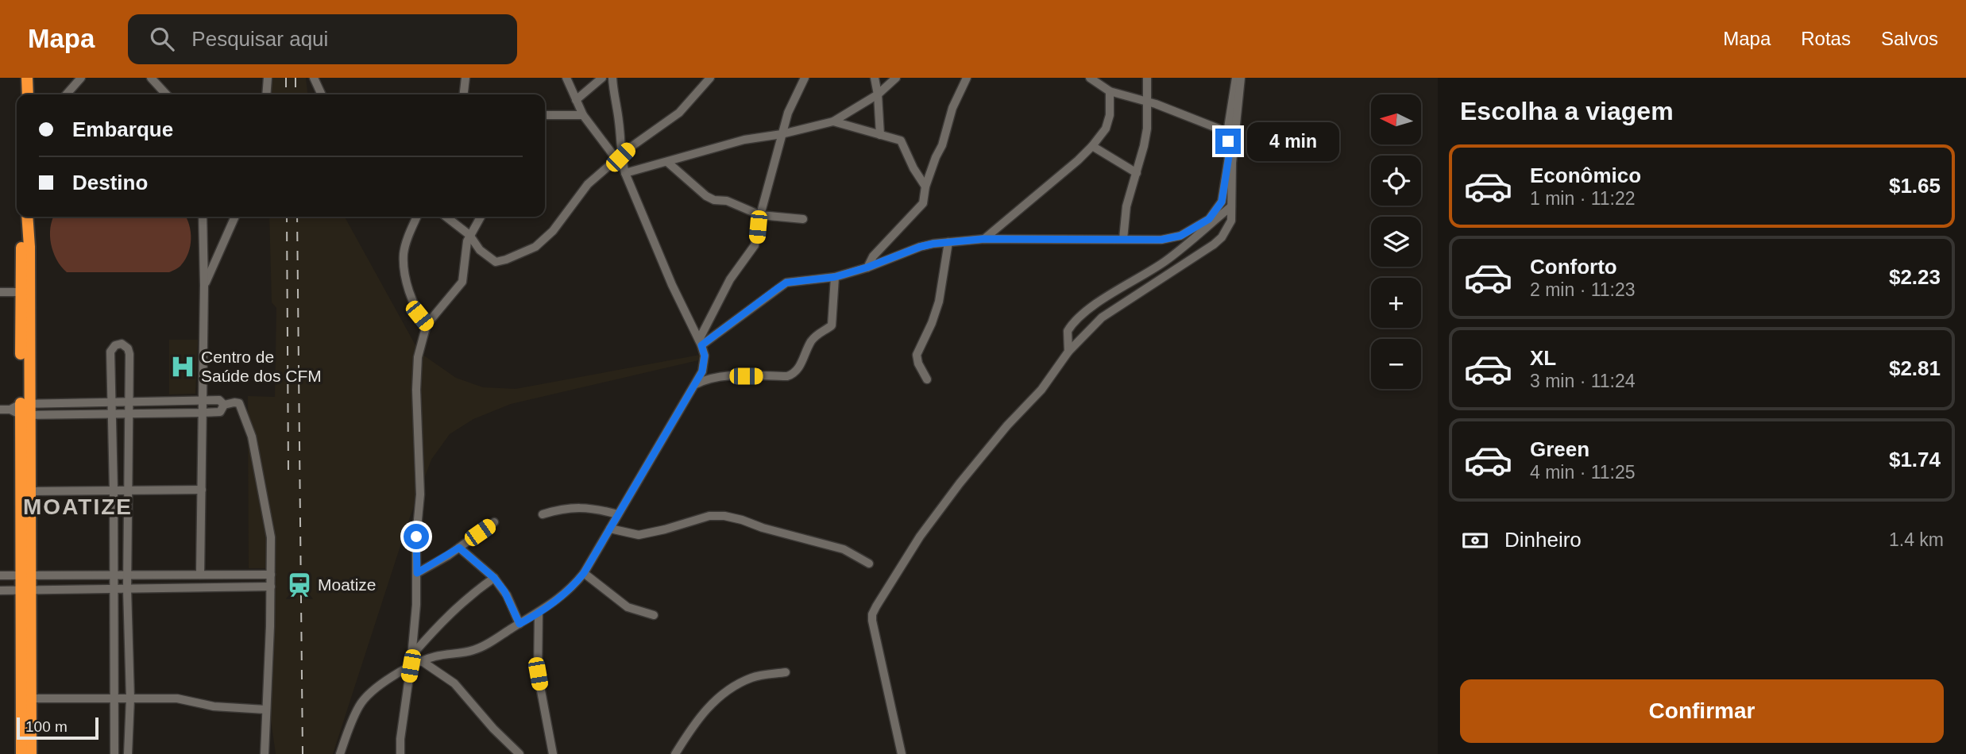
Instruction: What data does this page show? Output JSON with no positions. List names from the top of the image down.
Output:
{
  "districts": ["MOATIZE"],
  "places": {
    "hospital": ["Centro de Saúde dos CFM"],
    "station": ["Moatize"]
  },
  "scale_bar": "100 m",
  "north": "left",
  "page": {
    "header": "Mapa",
    "search": "Pesquisar aqui",
    "nav": ["Mapa", "Rotas", "Salvos"],
    "heading": "Escolha a viagem",
    "map_buttons": ["+", "−"],
    "banner": ["Embarque", "Destino"],
    "bubble": "4 min",
    "list": [
      {
        "name": "Econômico",
        "note": "1 min · 11:22",
        "value": "$1.65"
      },
      {
        "name": "Conforto",
        "note": "2 min · 11:23",
        "value": "$2.23"
      },
      {
        "name": "XL",
        "note": "3 min · 11:24",
        "value": "$2.81"
      },
      {
        "name": "Green",
        "note": "4 min · 11:25",
        "value": "$1.74"
      }
    ],
    "pay": ["Dinheiro", "1.4 km"],
    "buttons": "Confirmar",
    "scale": "100 m"
  }
}
